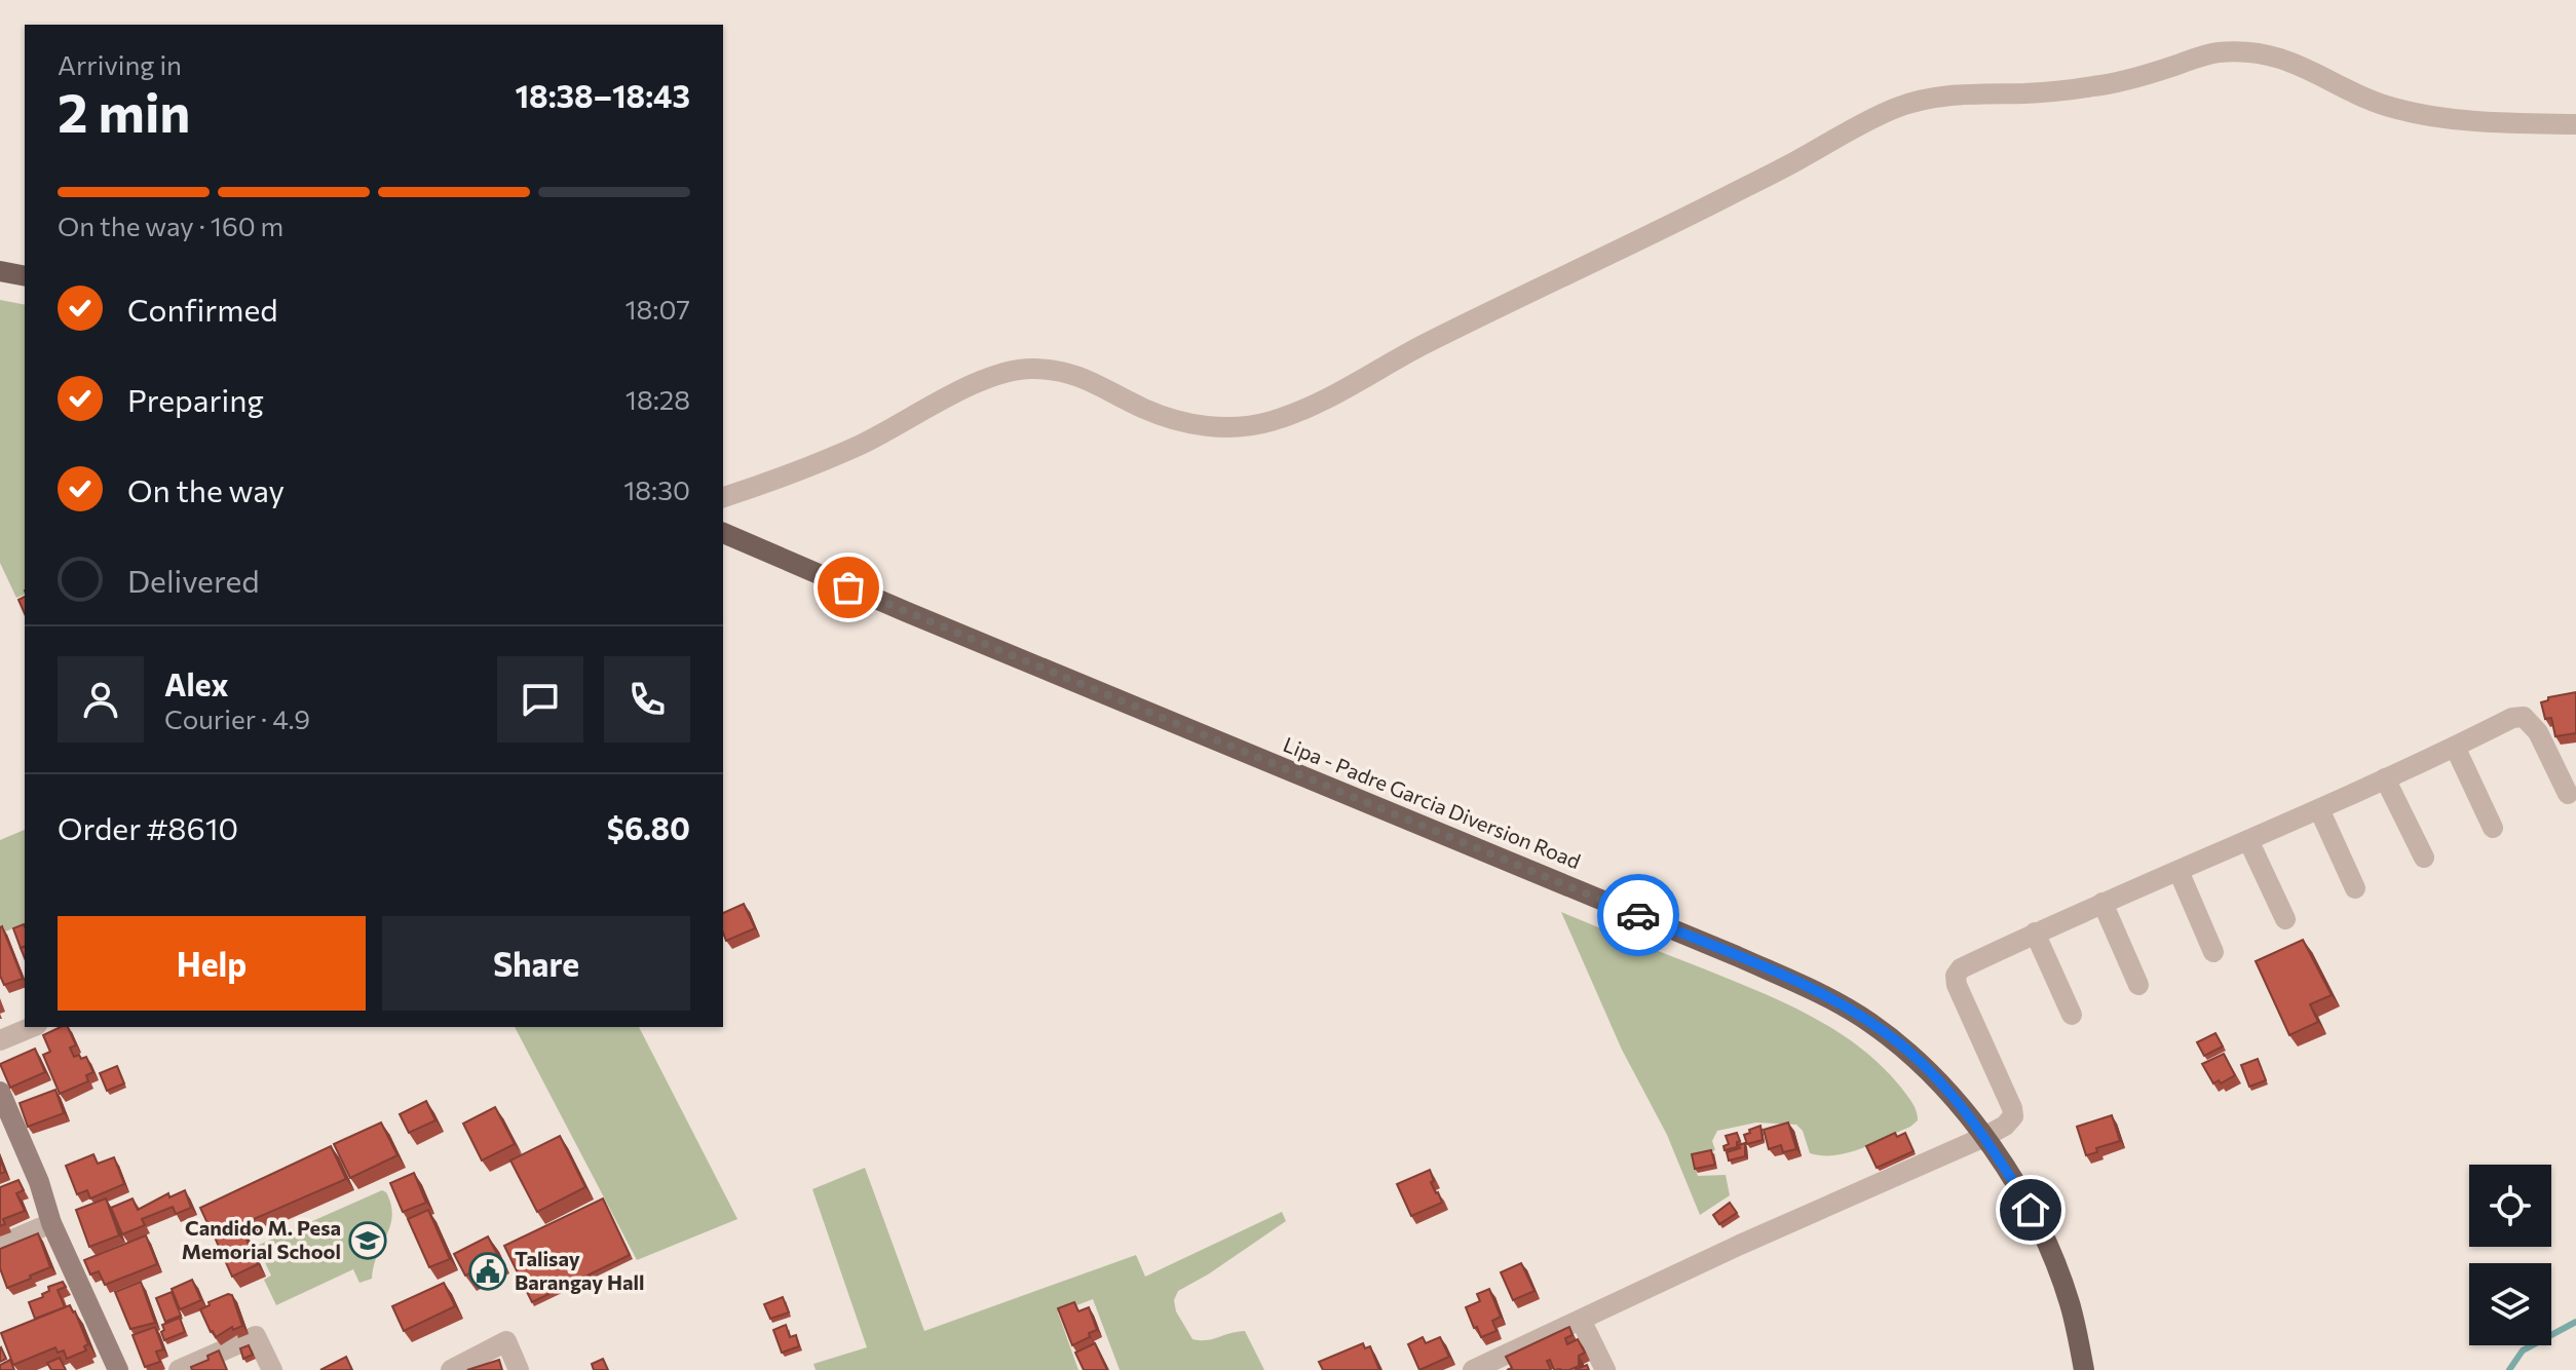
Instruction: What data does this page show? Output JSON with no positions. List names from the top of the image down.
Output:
{
  "streets": {
    "main road": ["Lipa - Padre Garcia Diversion Road"]
  },
  "places": {
    "school or university": ["Candido M. Pesa Memorial School"],
    "public building": ["Talisay Barangay Hall"]
  },
  "page": {
    "heading": ["2 min", "Arriving in", "18:38–18:43"],
    "panel": [
      "Alex",
      "Courier · 4.9",
      "Order #8610",
      "$6.80"
    ],
    "bar": "On the way · 160 m",
    "list": [
      ["Confirmed", "18:07"],
      ["Preparing", "18:28"],
      ["On the way", "18:30"],
      "Delivered"
    ],
    "buttons": ["Help", "Share"]
  }
}
